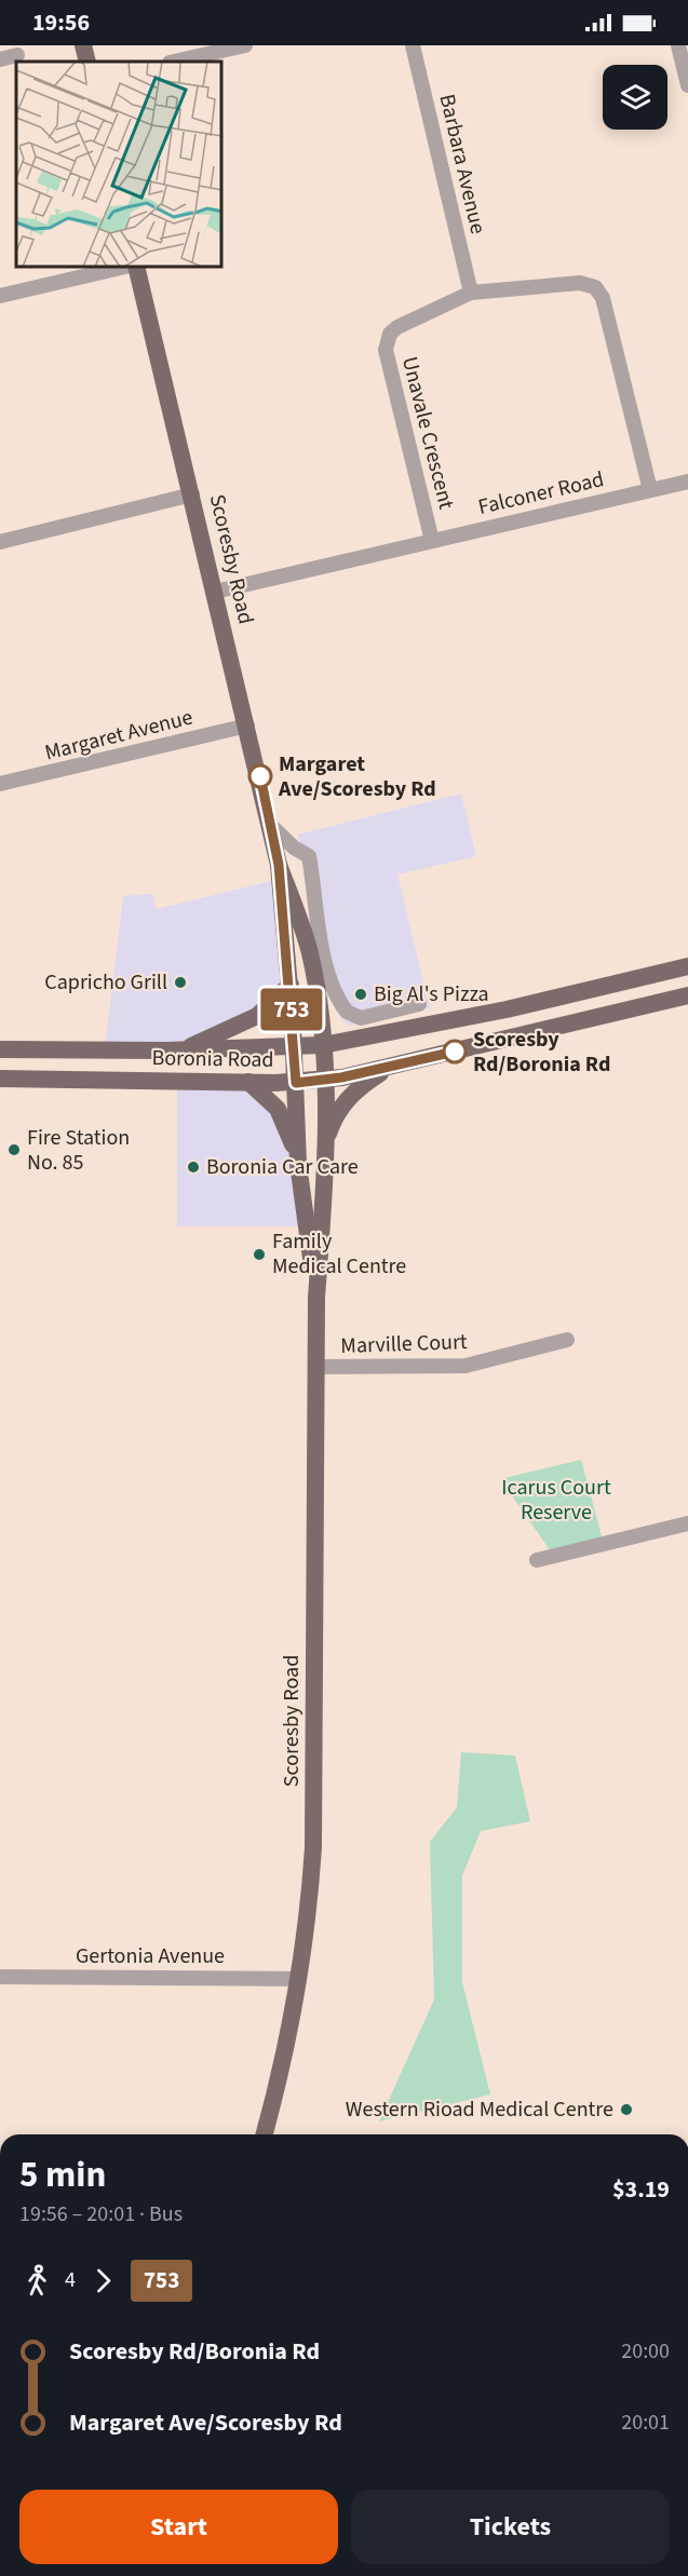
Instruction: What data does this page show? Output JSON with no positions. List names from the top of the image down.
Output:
{
  "streets": {
    "main road": ["Scoresby Road", "Boronia Road"],
    "street": [
      "Barbara Avenue",
      "Unavale Crescent",
      "Falconer Road",
      "Margaret Avenue",
      "Marville Court",
      "Gertonia Avenue"
    ]
  },
  "crossings": [
    ["Barbara Avenue", "Unavale Crescent"],
    ["Unavale Crescent", "Falconer Road"],
    ["Falconer Road", "Scoresby Road"],
    ["Scoresby Road", "Margaret Avenue"],
    ["Scoresby Road", "Boronia Road"],
    ["Scoresby Road", "Marville Court"],
    ["Scoresby Road", "Gertonia Avenue"]
  ],
  "parks": ["Icarus Court Reserve"],
  "places": [
    "Margaret Ave/Scoresby Rd",
    "Capricho Grill",
    "Big Al's Pizza",
    "Scoresby Rd/Boronia Rd",
    "Fire Station No. 85",
    "Boronia Car Care",
    "Family Medical Centre",
    "Western Rioad Medical Centre"
  ],
  "lines": ["bus line 753"],
  "page": {
    "status": "19:56",
    "on_map": "753",
    "heading": ["5 min", "19:56 – 20:01 · Bus", "$3.19"],
    "legs": ["4", "753"],
    "list": [
      {
        "name": "Scoresby Rd/Boronia Rd",
        "value": "20:00"
      },
      {
        "name": "Margaret Ave/Scoresby Rd",
        "value": "20:01"
      }
    ],
    "buttons": ["Start", "Tickets"]
  }
}
